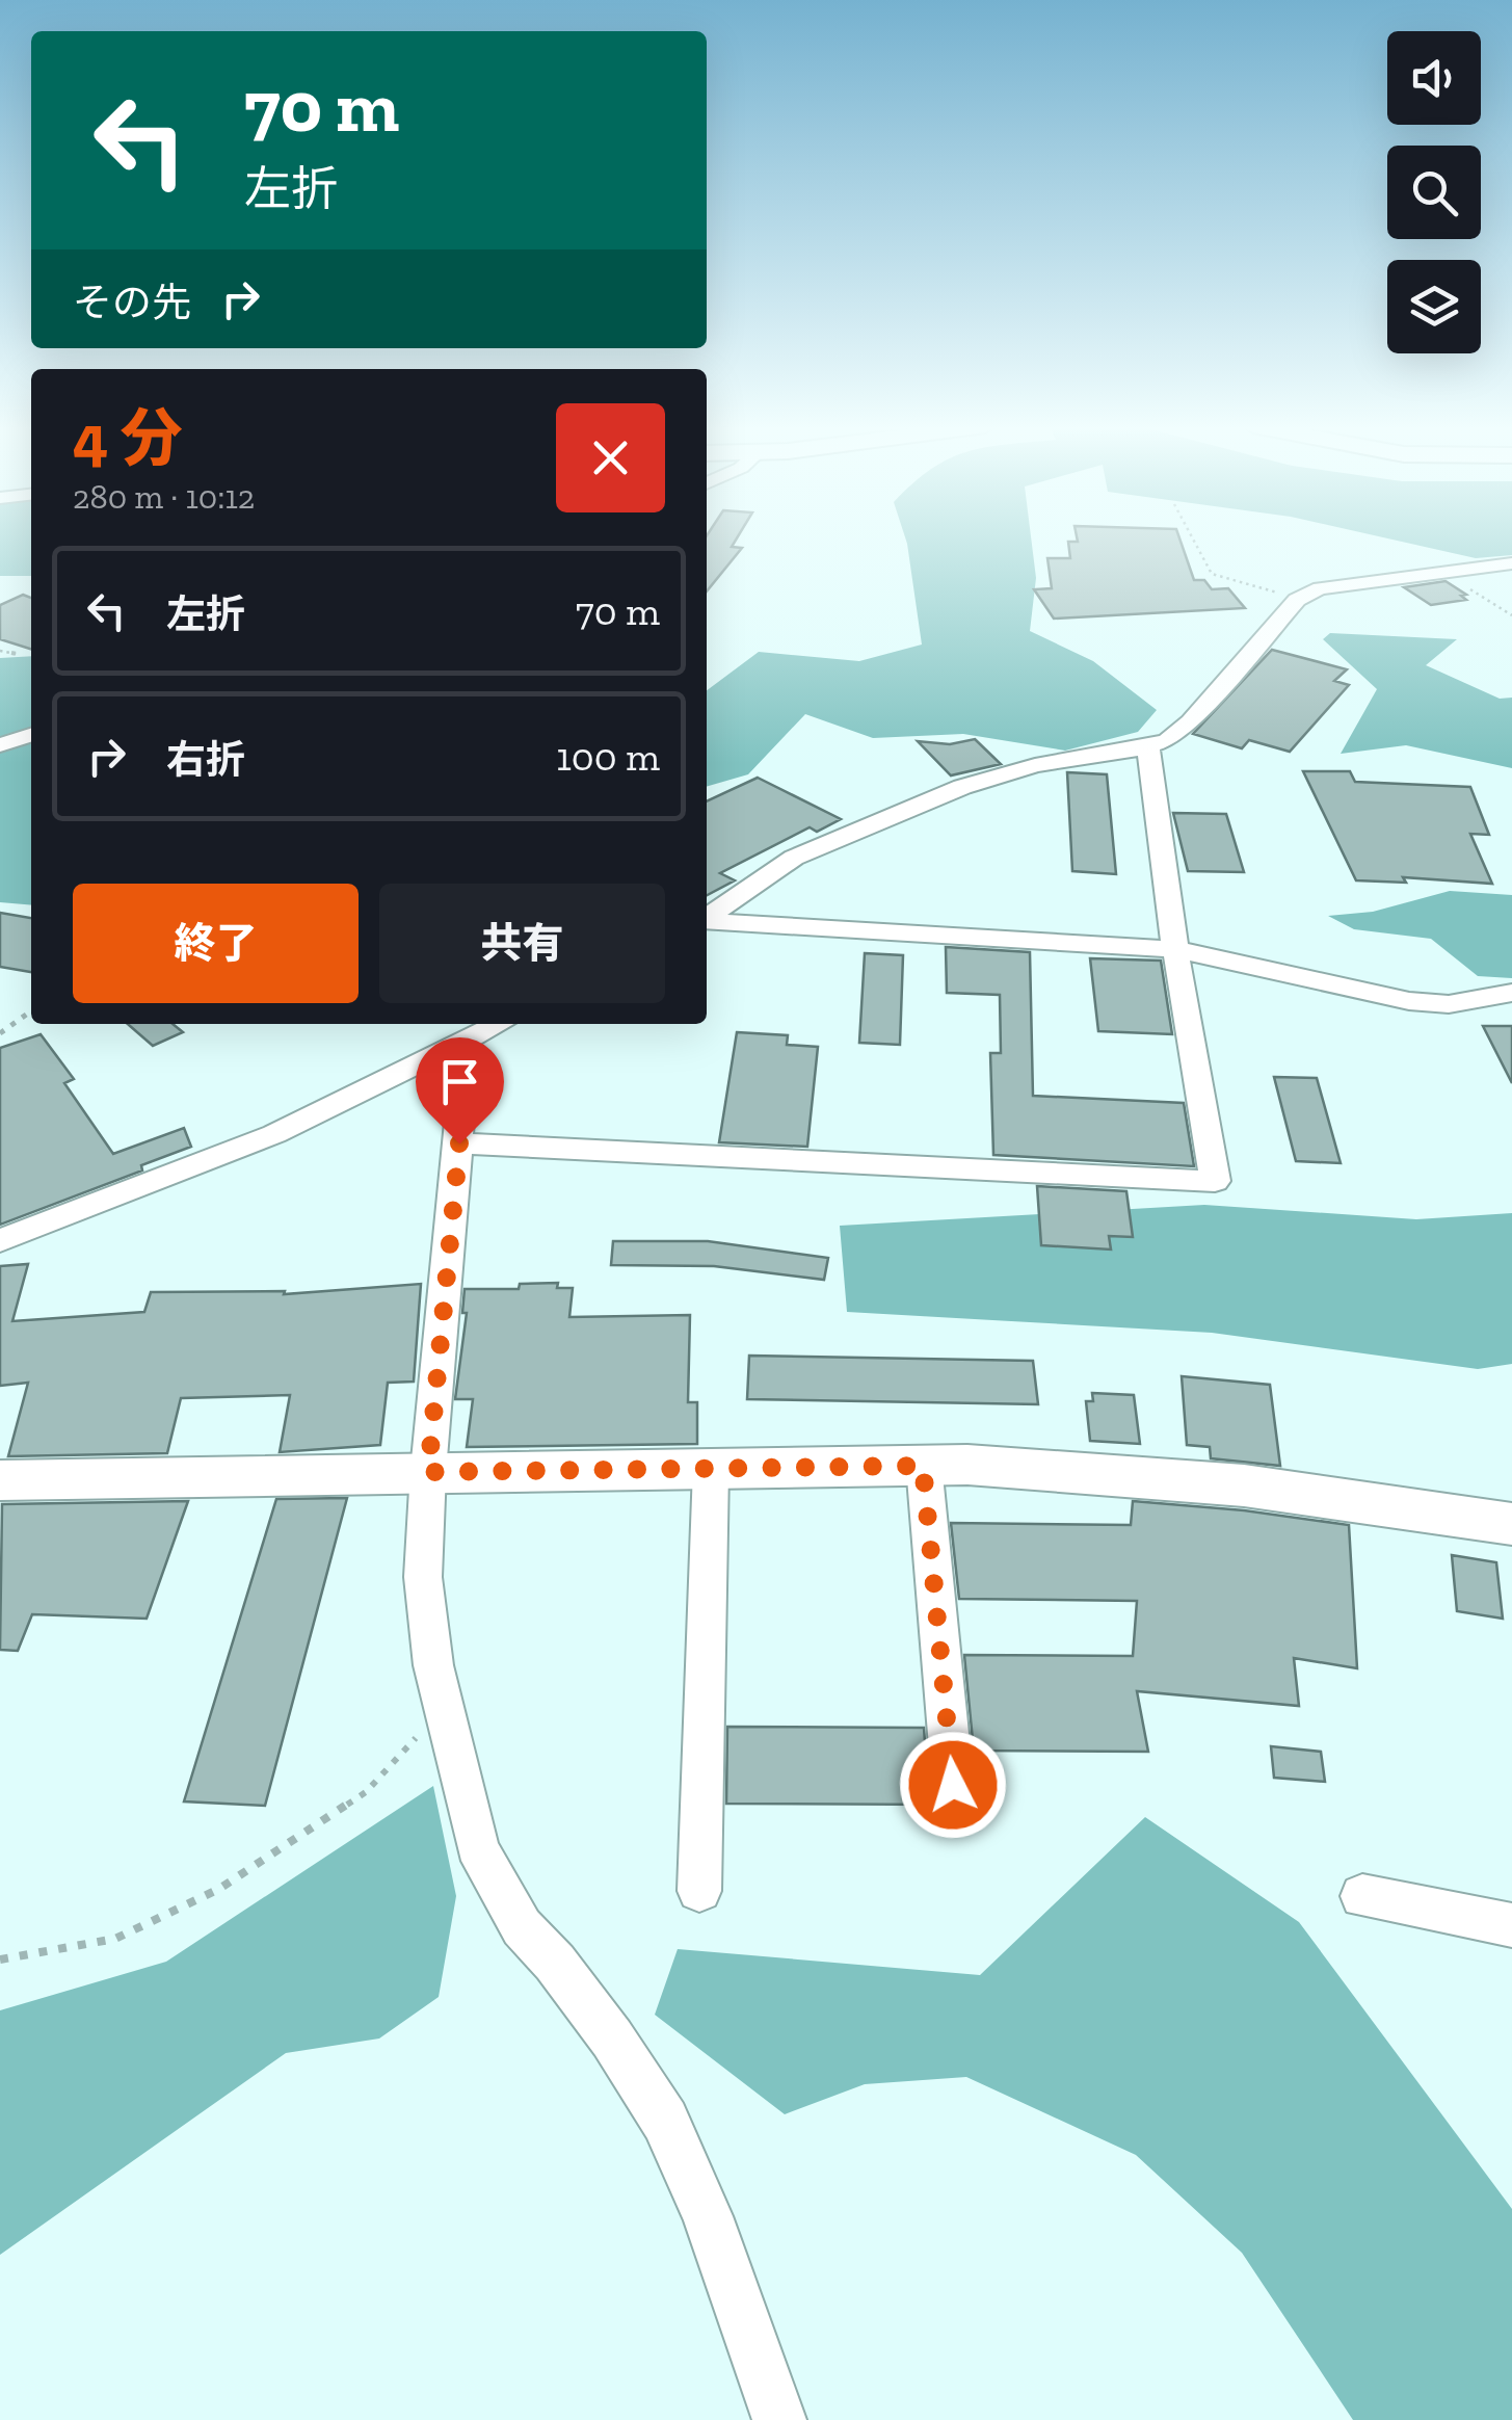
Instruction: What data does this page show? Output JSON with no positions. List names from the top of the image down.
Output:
{
  "page": {
    "turn": ["70 m", "左折"],
    "then": "その先",
    "heading": ["4 分", "280 m · 10:12"],
    "list": [
      {
        "name": "左折",
        "value": "70 m"
      },
      {
        "name": "右折",
        "value": "100 m"
      }
    ],
    "buttons": ["終了", "共有"]
  }
}
